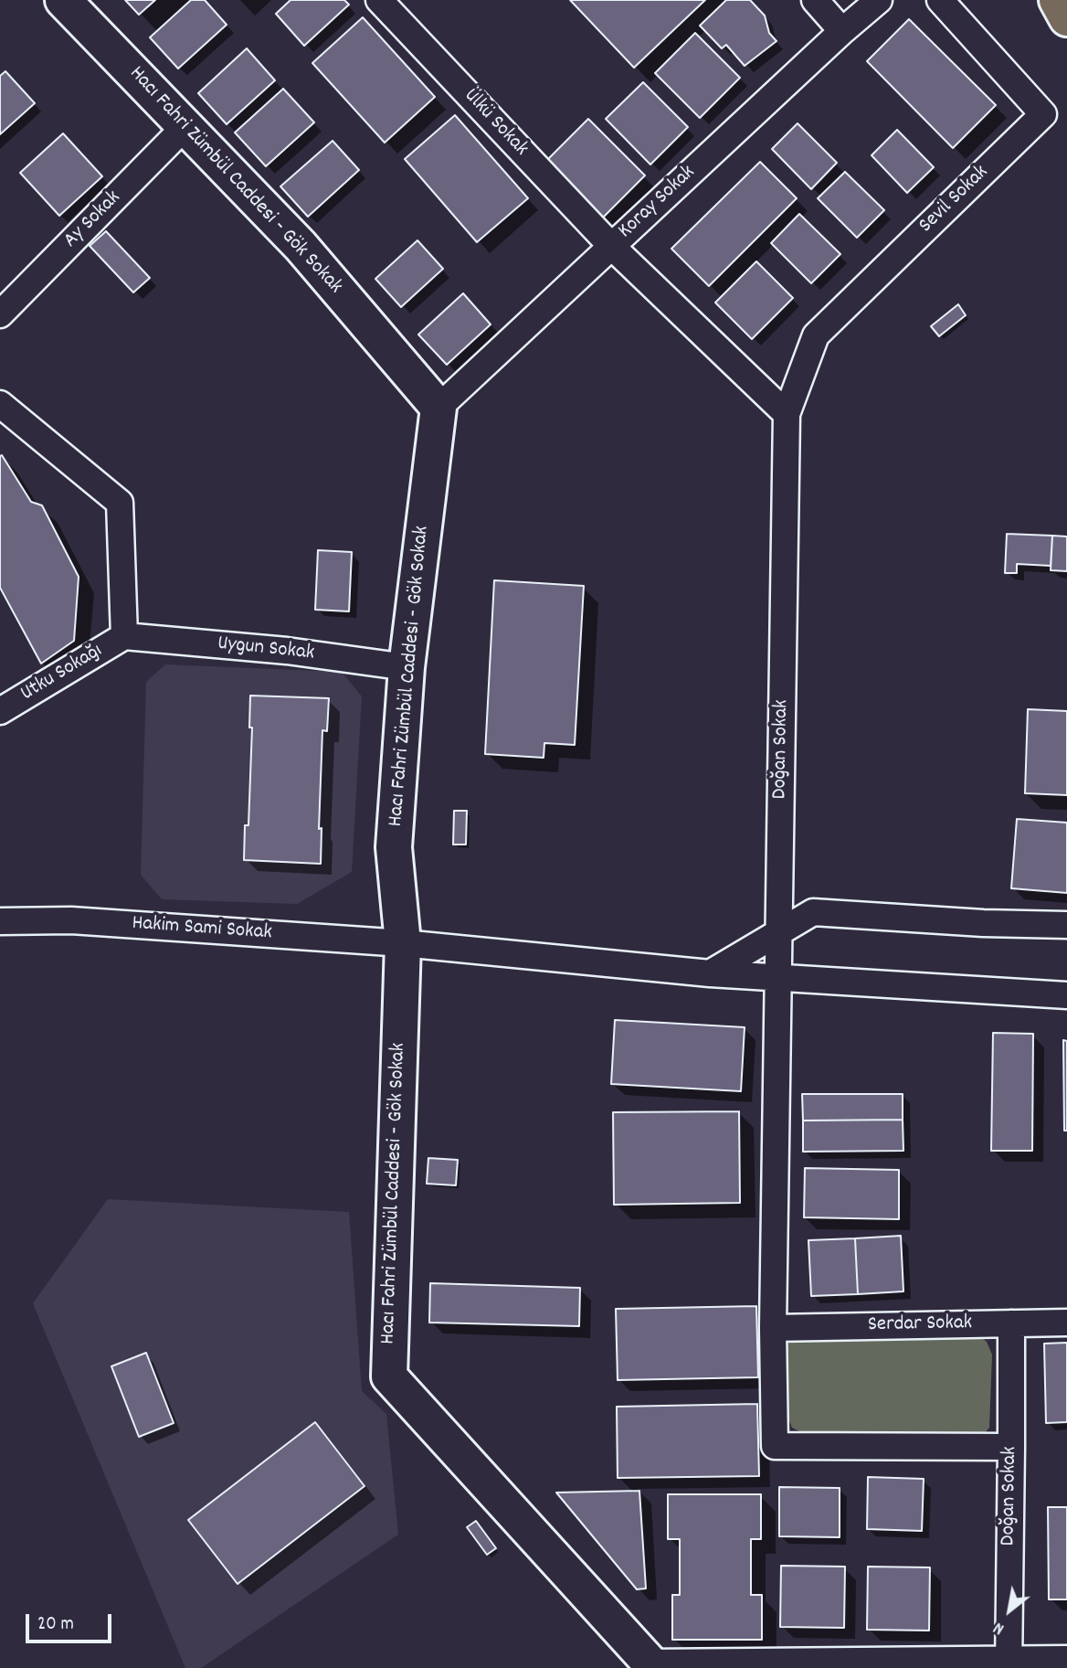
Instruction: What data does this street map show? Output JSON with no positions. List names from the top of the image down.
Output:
{
  "streets": {
    "street": [
      "Ülkü Sokak",
      "Hacı Fahri Zümbül Caddesi - Gök Sokak",
      "Sevil Sokak",
      "Koray Sokak",
      "Ay Sokak",
      "Uygun Sokak",
      "Utku Sokağı",
      "Doğan Sokak",
      "Hakim Sami Sokak",
      "Serdar Sokak"
    ]
  },
  "crossings": [
    ["Ülkü Sokak", "Koray Sokak"],
    ["Hacı Fahri Zümbül Caddesi - Gök Sokak", "Koray Sokak"],
    ["Hacı Fahri Zümbül Caddesi - Gök Sokak", "Ay Sokak"],
    ["Hacı Fahri Zümbül Caddesi - Gök Sokak", "Uygun Sokak"],
    ["Hacı Fahri Zümbül Caddesi - Gök Sokak", "Hakim Sami Sokak"],
    ["Sevil Sokak", "Doğan Sokak"],
    ["Uygun Sokak", "Utku Sokağı"],
    ["Doğan Sokak", "Hakim Sami Sokak"],
    ["Doğan Sokak", "Serdar Sokak"]
  ],
  "scale_bar": "20 m",
  "north": "bottom left"
}
